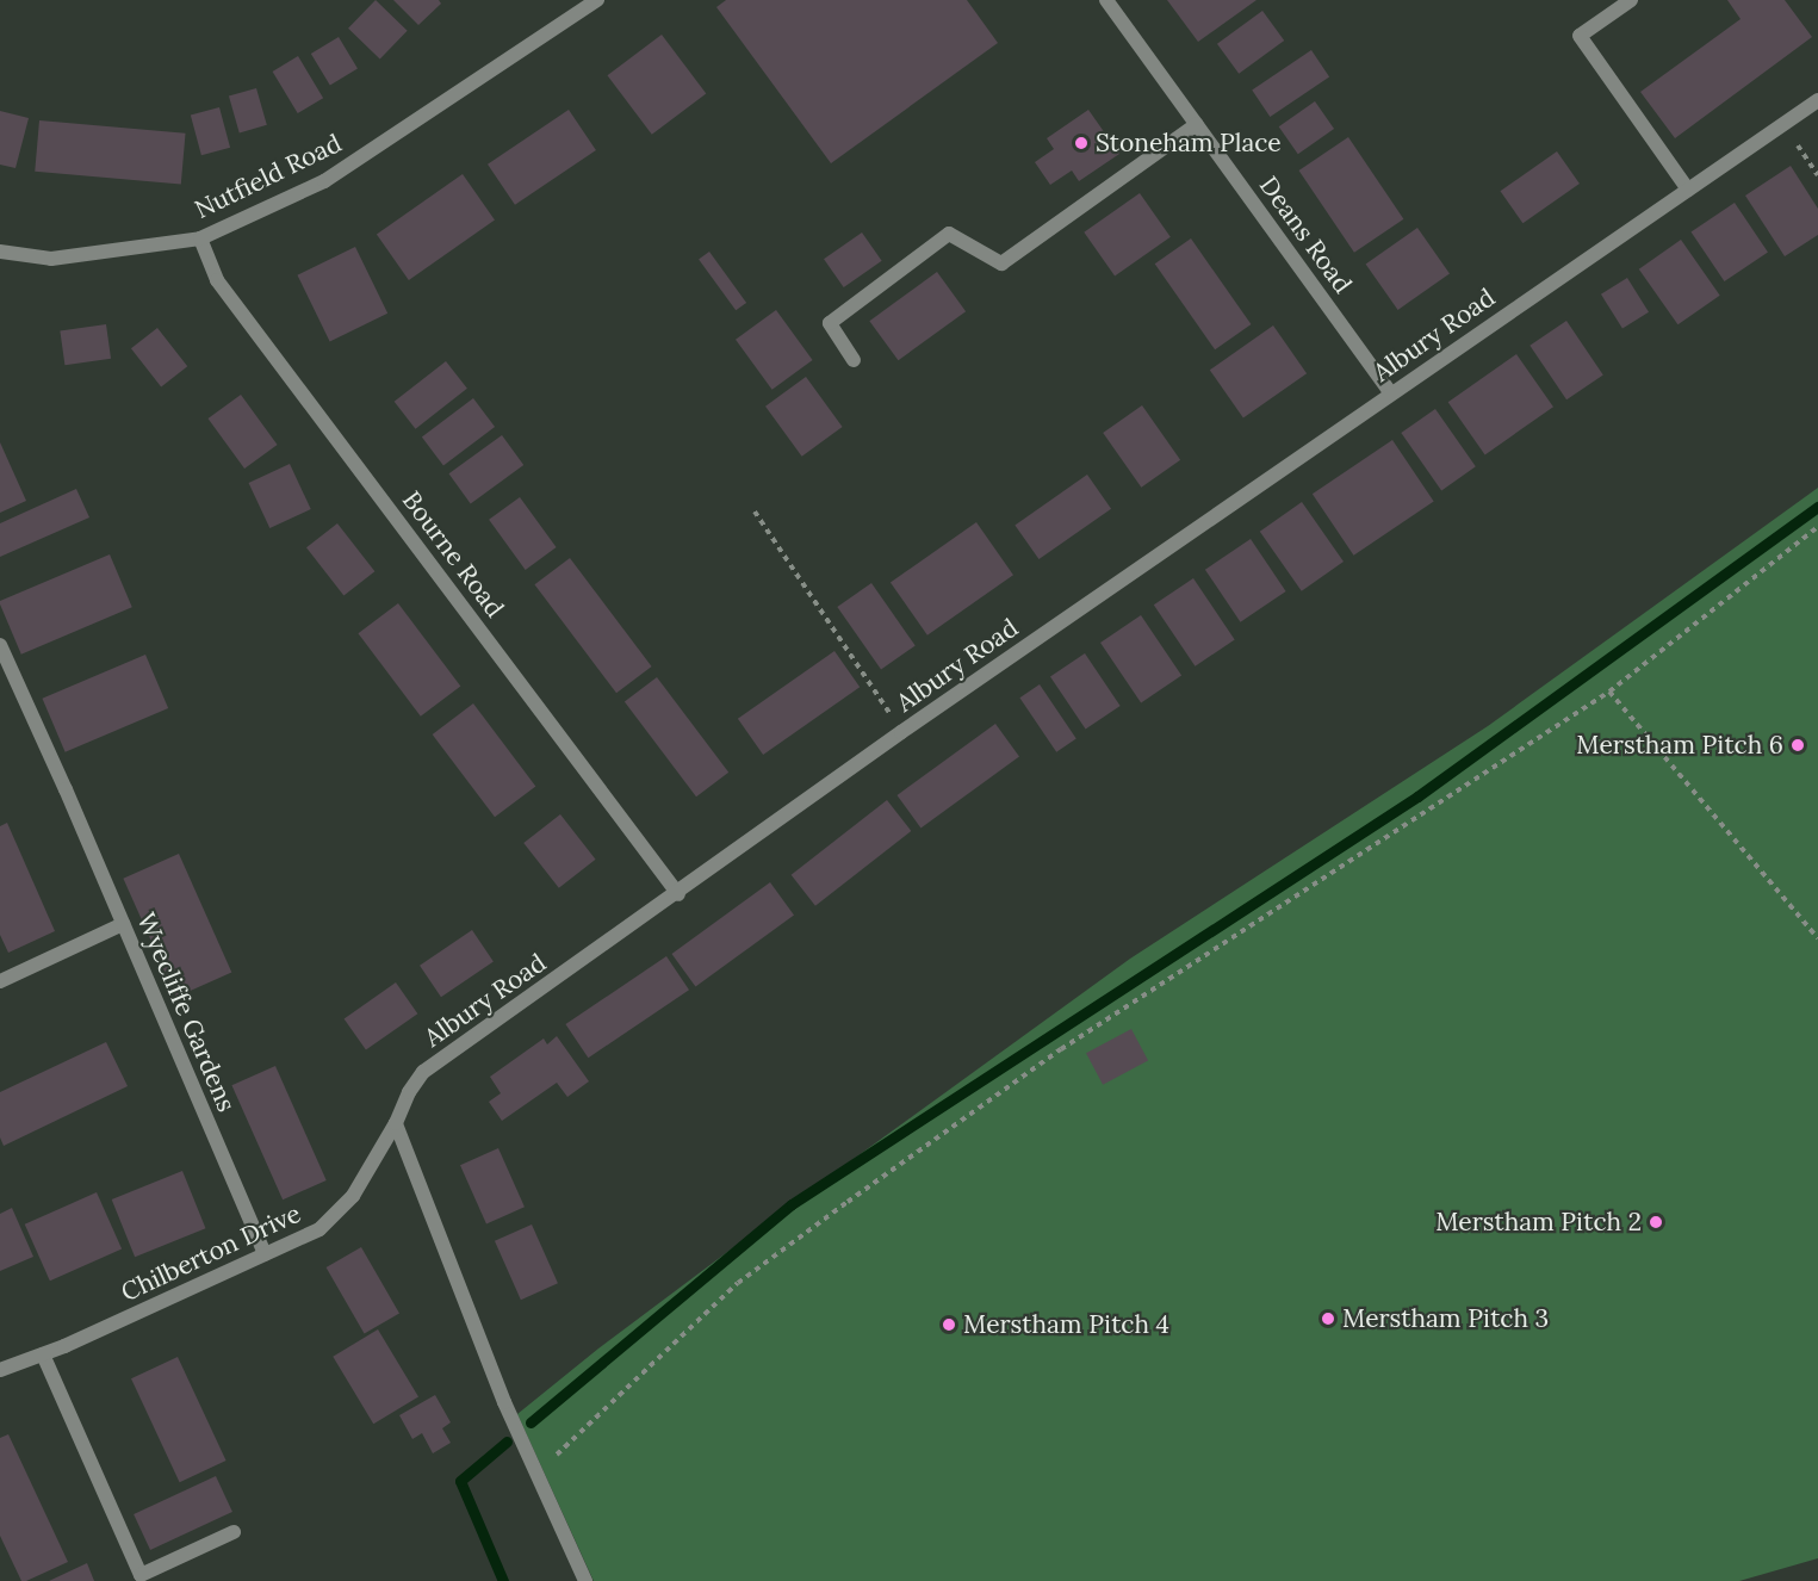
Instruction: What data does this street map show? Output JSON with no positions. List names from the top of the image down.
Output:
{
  "streets": {
    "street": [
      "Nutfield Road",
      "Deans Road",
      "Albury Road",
      "Bourne Road",
      "Wyecliffe Gardens",
      "Chilberton Drive"
    ]
  },
  "crossings": [
    ["Nutfield Road", "Bourne Road"],
    ["Deans Road", "Albury Road"],
    ["Albury Road", "Bourne Road"],
    ["Albury Road", "Chilberton Drive"],
    ["Wyecliffe Gardens", "Chilberton Drive"]
  ],
  "places": [
    "Stoneham Place",
    "Merstham Pitch 6",
    "Merstham Pitch 2",
    "Merstham Pitch 3",
    "Merstham Pitch 4"
  ]
}
